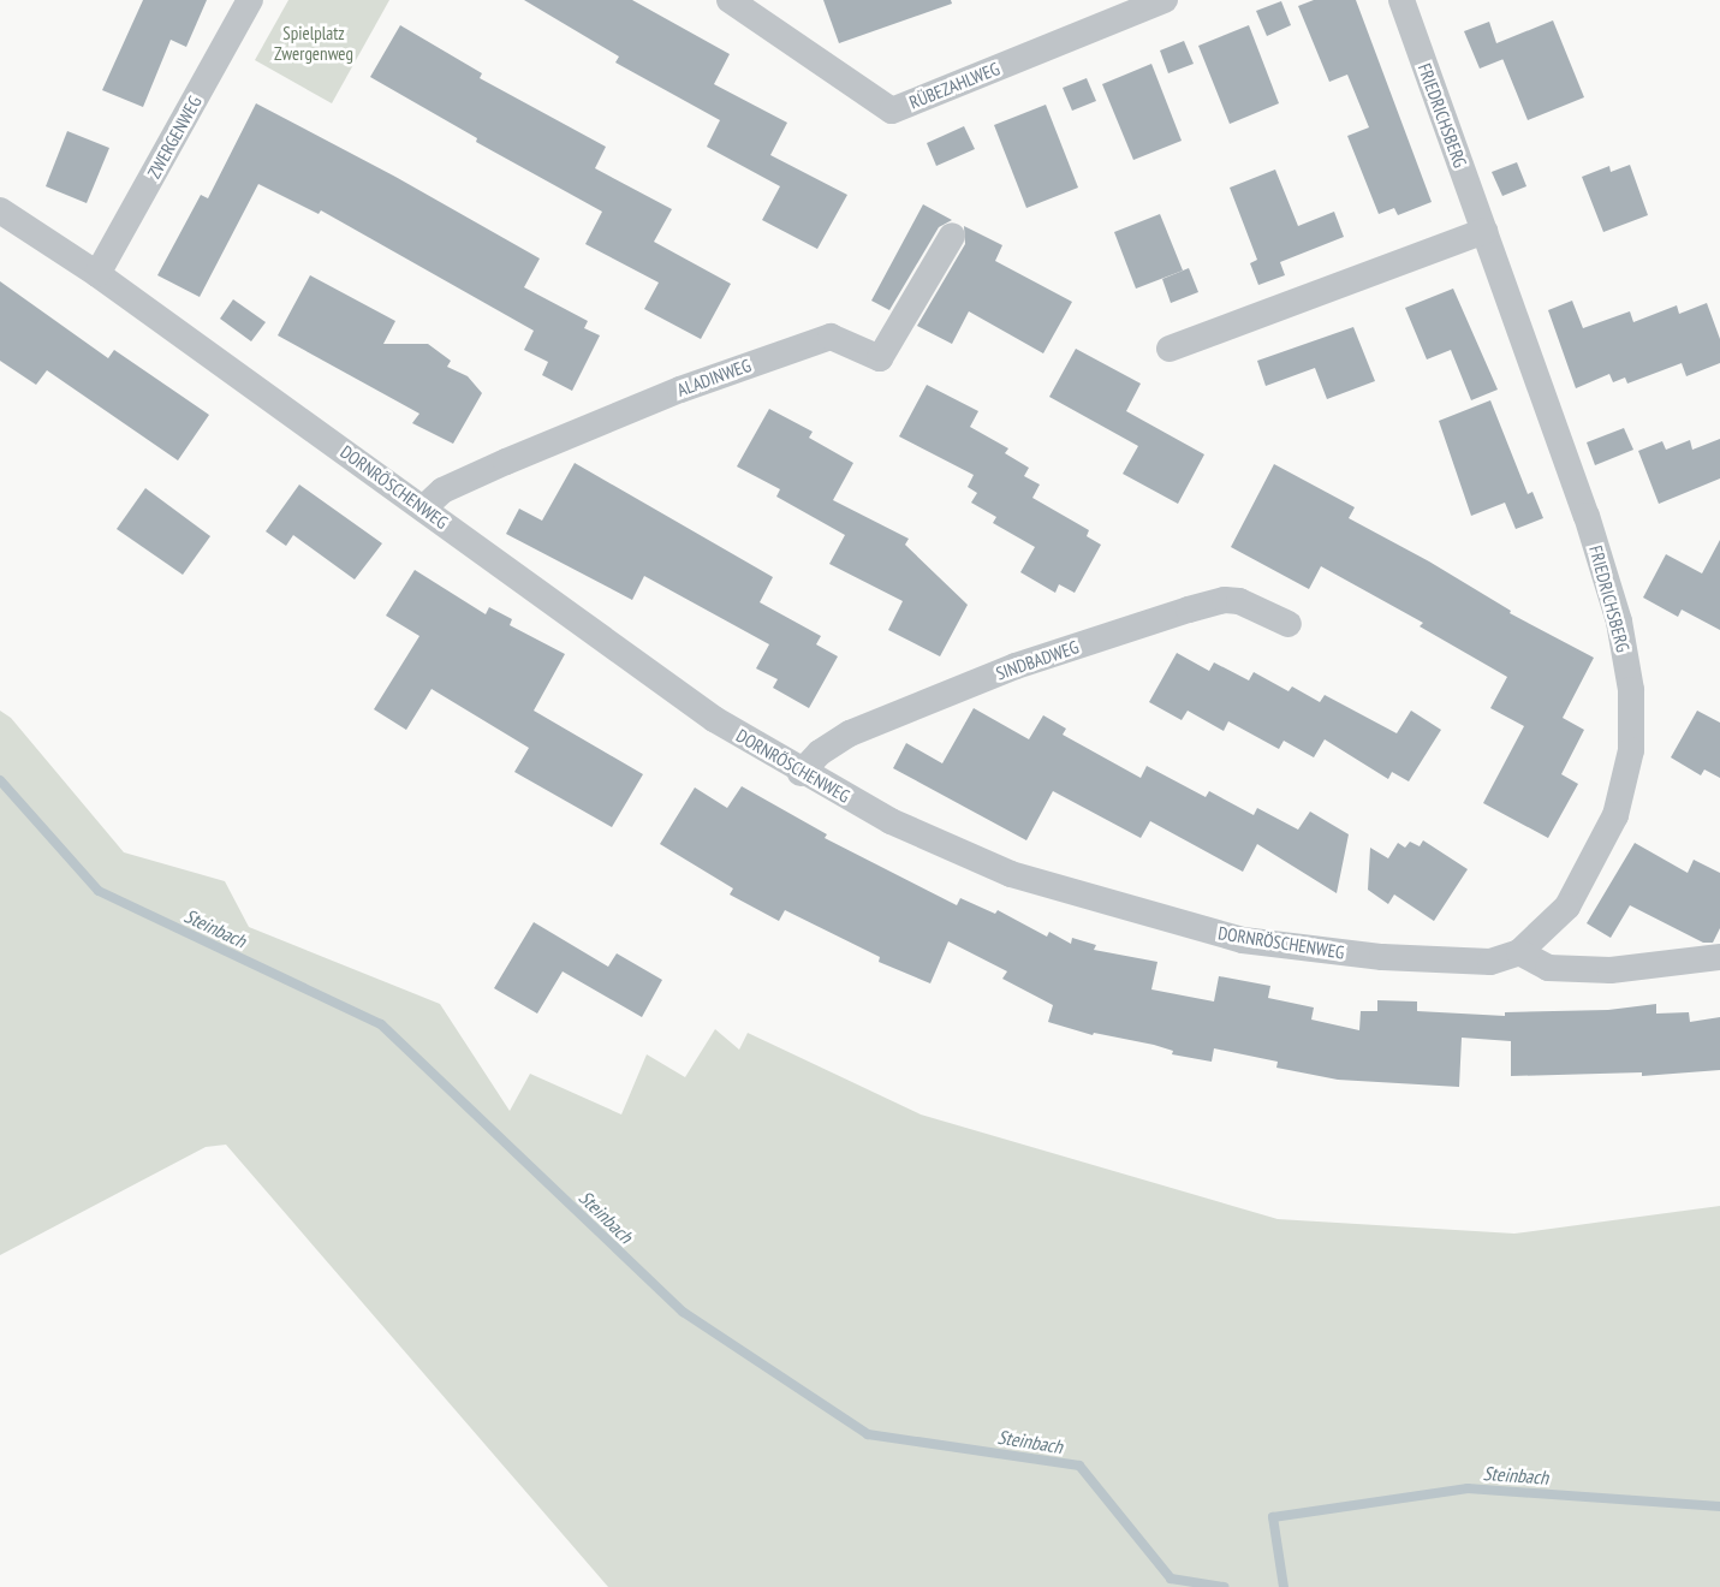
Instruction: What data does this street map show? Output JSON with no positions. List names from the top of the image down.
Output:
{
  "streets": {
    "street": [
      "RÜBEZAHLWEG",
      "FRIEDRICHSBERG",
      "ZWERGENWEG",
      "ALADINWEG",
      "DORNRÖSCHENWEG",
      "SINDBADWEG"
    ]
  },
  "crossings": [
    ["FRIEDRICHSBERG", "DORNRÖSCHENWEG"],
    ["ZWERGENWEG", "DORNRÖSCHENWEG"],
    ["ALADINWEG", "DORNRÖSCHENWEG"],
    ["DORNRÖSCHENWEG", "SINDBADWEG"]
  ],
  "water": ["Steinbach"],
  "parks": ["Spielplatz Zwergenweg"]
}
